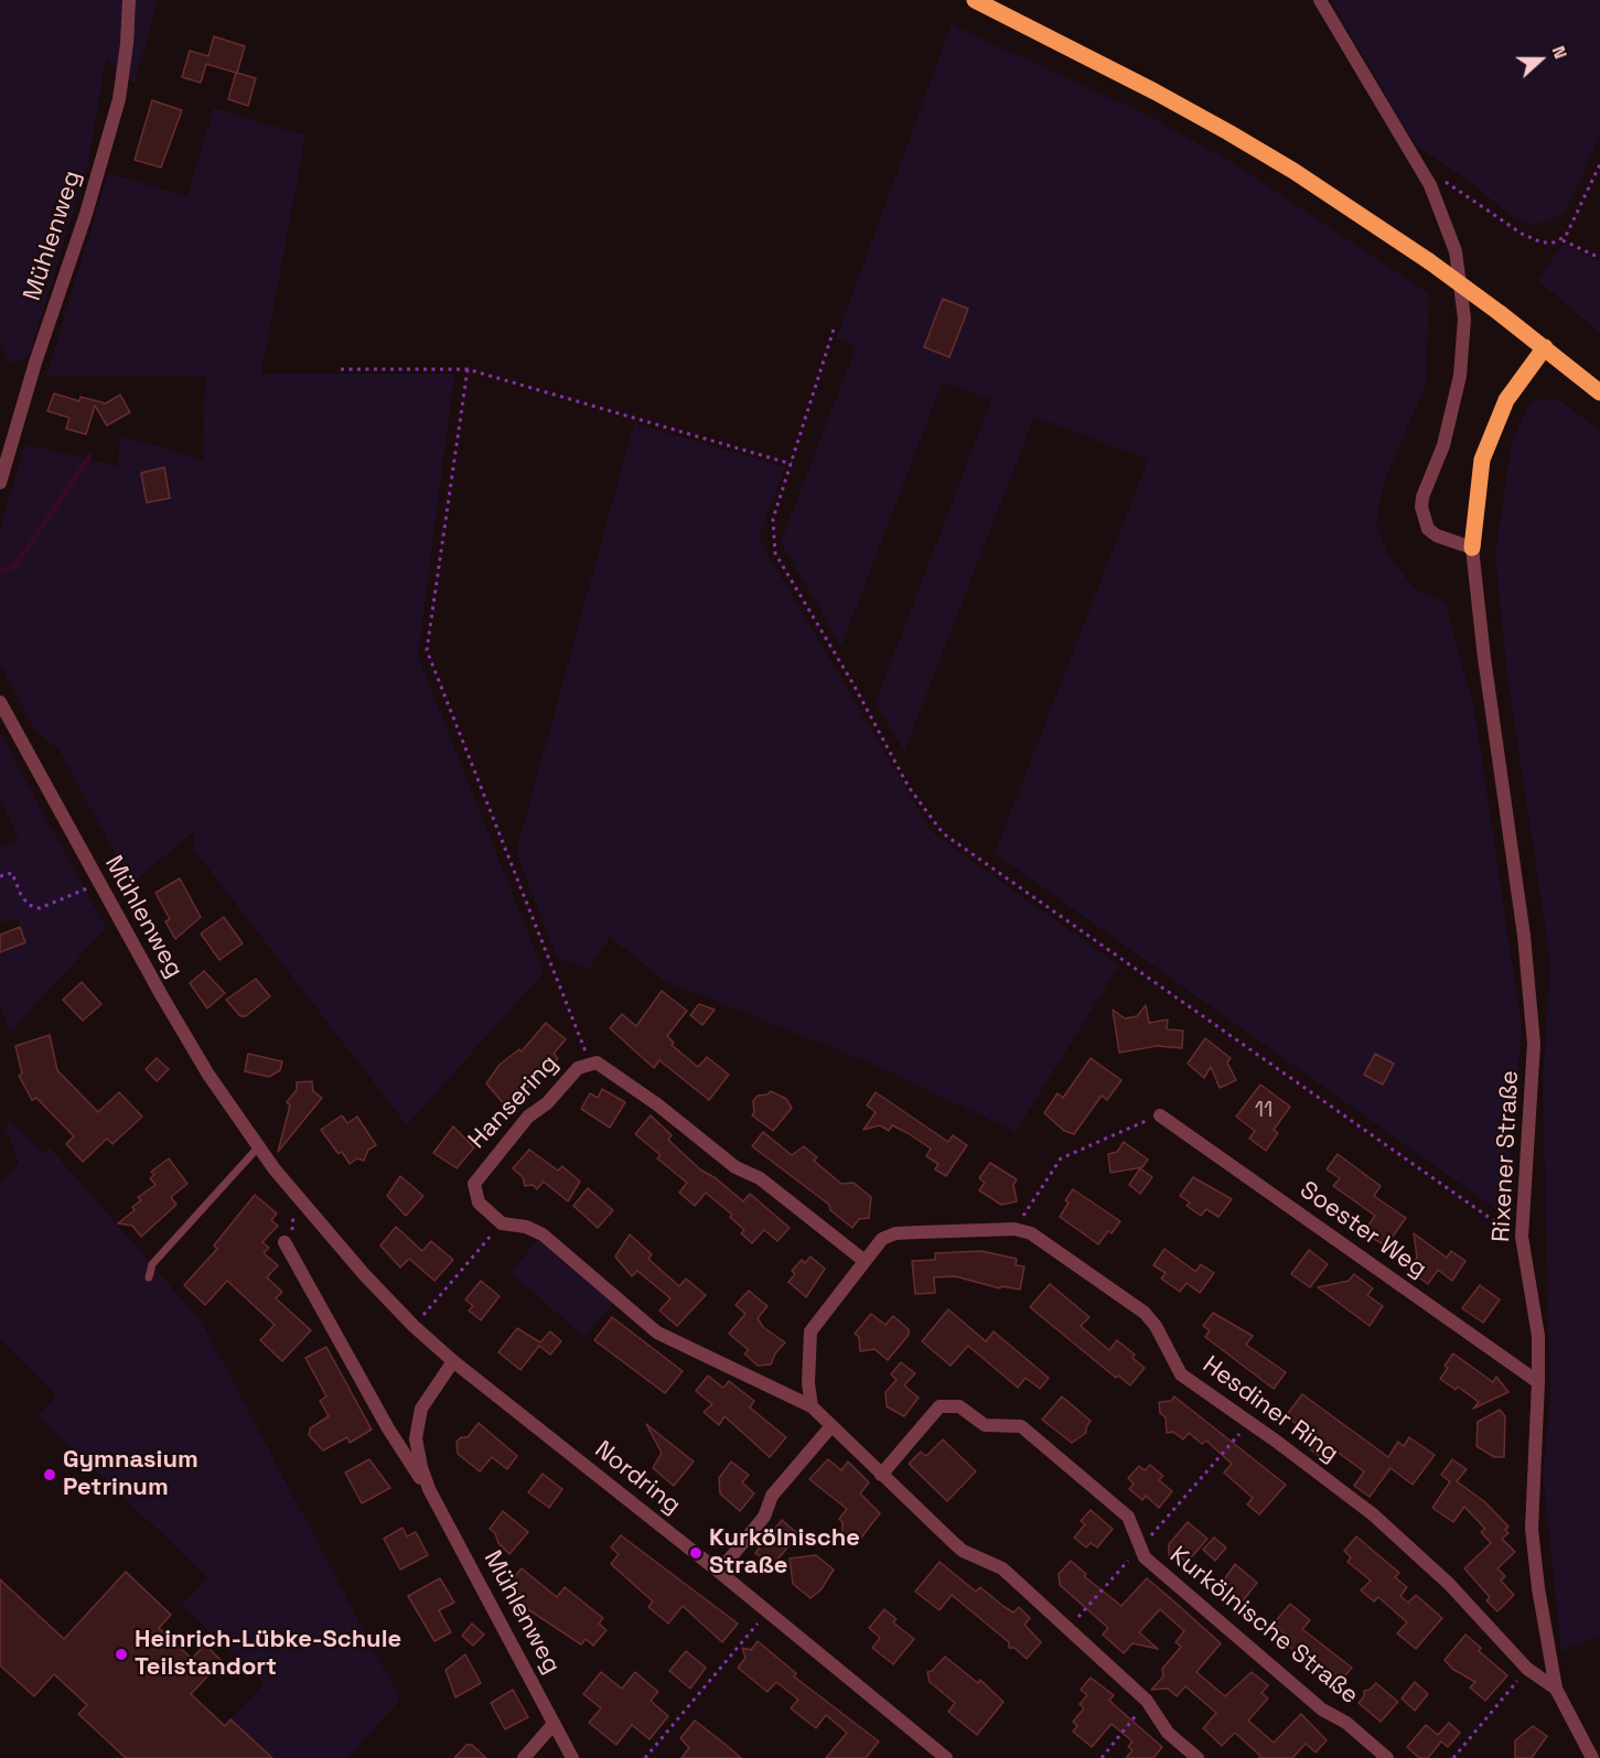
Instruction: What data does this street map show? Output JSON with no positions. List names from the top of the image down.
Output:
{
  "streets": {
    "street": [
      "Mühlenweg",
      "Hansering",
      "Rixener Straße",
      "Soester Weg",
      "Hesdiner Ring",
      "Nordring",
      "Kurkölnische Straße"
    ]
  },
  "crossings": [
    ["Mühlenweg", "Nordring"],
    ["Hansering", "Hesdiner Ring"],
    ["Rixener Straße", "Soester Weg"],
    ["Rixener Straße", "Hesdiner Ring"]
  ],
  "places": ["Gymnasium Petrinum", "Kurkölnische Straße", "Heinrich-Lübke-Schule Teilstandort"],
  "house_numbers": ["11"],
  "north": "right"
}
